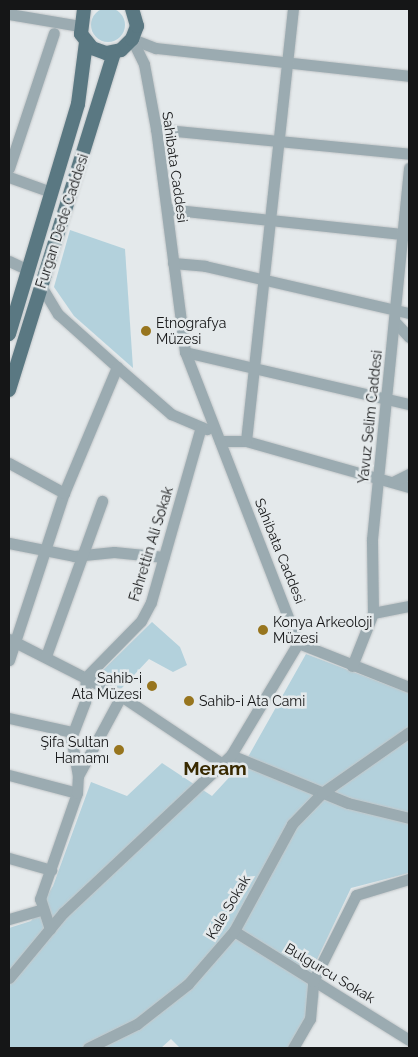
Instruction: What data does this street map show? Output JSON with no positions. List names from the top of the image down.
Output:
{
  "streets": {
    "main road": ["Furgan Dede Caddesi"],
    "street": [
      "Sahibata Caddesi",
      "Yavuz Selim Caddesi",
      "Fahrettin Ali Sokak",
      "Kale Sokak",
      "Bulgurcu Sokak"
    ]
  },
  "crossings": [
    ["Kale Sokak", "Bulgurcu Sokak"]
  ],
  "districts": ["Meram"],
  "places": [
    "Etnografya Müzesi",
    "Konya Arkeoloji Müzesi",
    "Sahib-i Ata Müzesi",
    "Sahib-i Ata Cami",
    "Şifa Sultan Hamamı"
  ]
}
